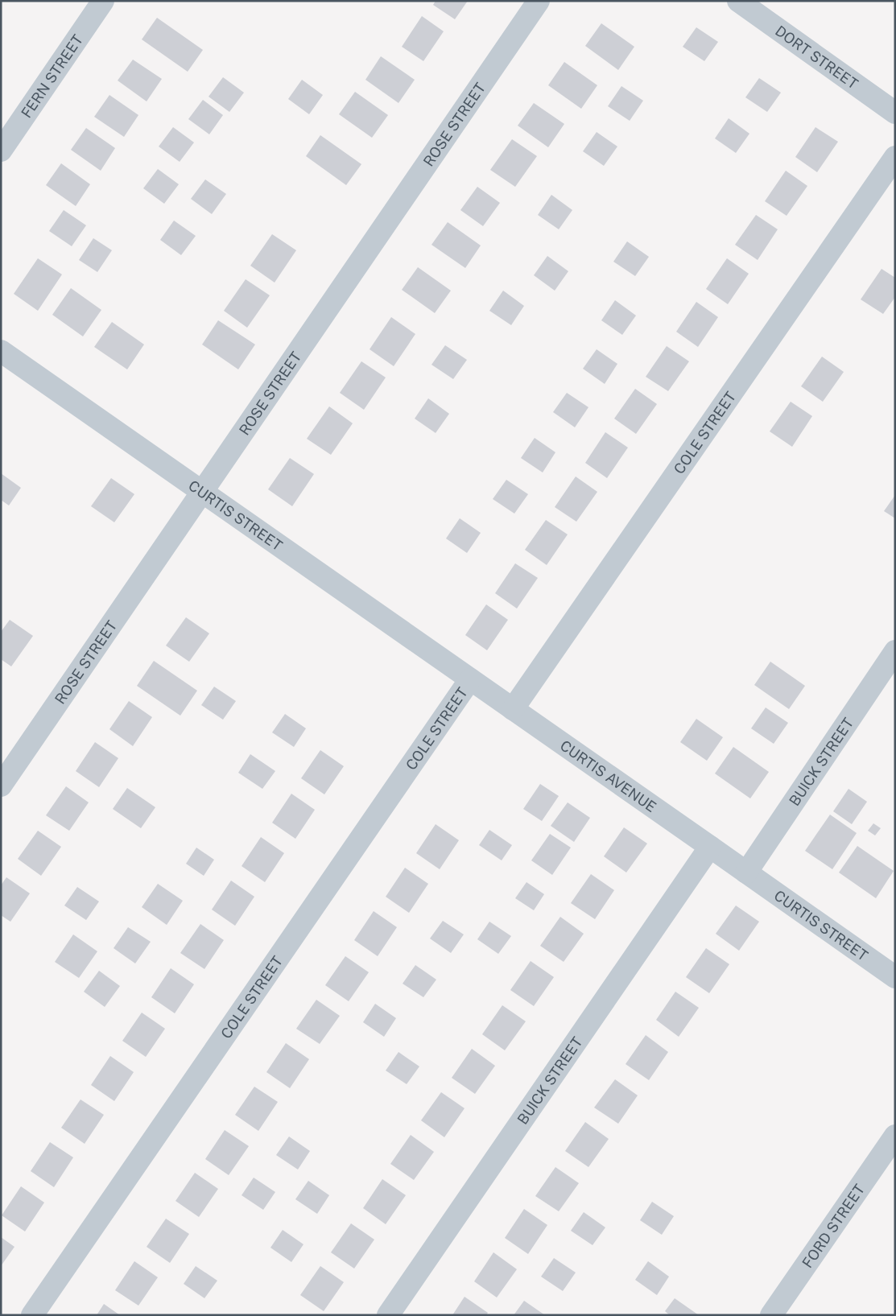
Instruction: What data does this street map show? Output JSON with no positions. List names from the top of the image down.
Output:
{
  "streets": {
    "street": [
      "DORT STREET",
      "FERN STREET",
      "ROSE STREET",
      "COLE STREET",
      "CURTIS STREET",
      "BUICK STREET",
      "CURTIS AVENUE",
      "FORD STREET"
    ]
  },
  "crossings": [
    ["ROSE STREET", "CURTIS STREET"],
    ["COLE STREET", "CURTIS STREET"],
    ["COLE STREET", "CURTIS AVENUE"],
    ["CURTIS STREET", "BUICK STREET"],
    ["CURTIS STREET", "CURTIS AVENUE"],
    ["BUICK STREET", "CURTIS AVENUE"]
  ]
}
